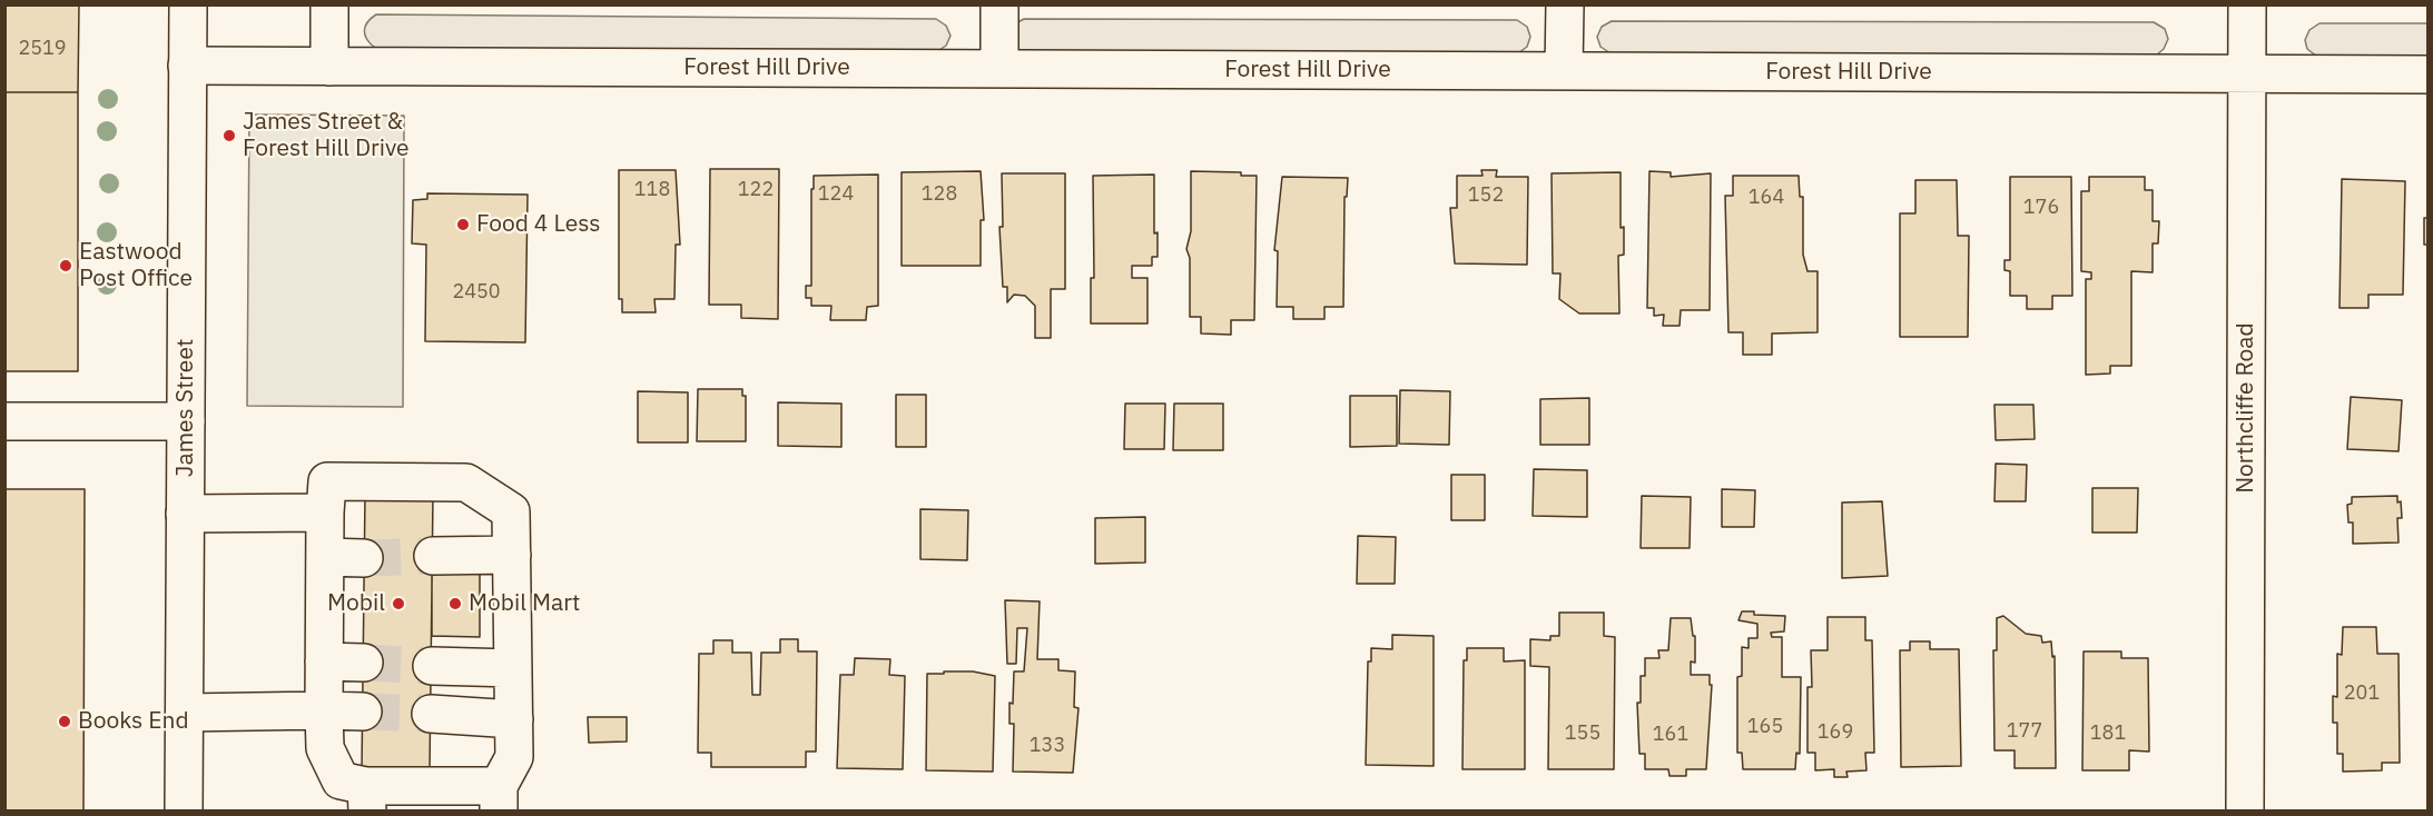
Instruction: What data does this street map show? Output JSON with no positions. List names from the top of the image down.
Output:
{
  "streets": {
    "street": ["Forest Hill Drive", "James Street", "Northcliffe Road"]
  },
  "crossings": [
    ["Forest Hill Drive", "James Street"],
    ["Forest Hill Drive", "Northcliffe Road"]
  ],
  "places": [
    "James Street & Forest Hill Drive",
    "Food 4 Less",
    "Eastwood Post Office",
    "Mobil",
    "Mobil Mart",
    "Books End"
  ],
  "house_numbers": [
    "2519",
    "118",
    "122",
    "124",
    "128",
    "152",
    "164",
    "176",
    "2450",
    "201",
    "165",
    "177",
    "169",
    "155",
    "181",
    "161",
    "133"
  ]
}
